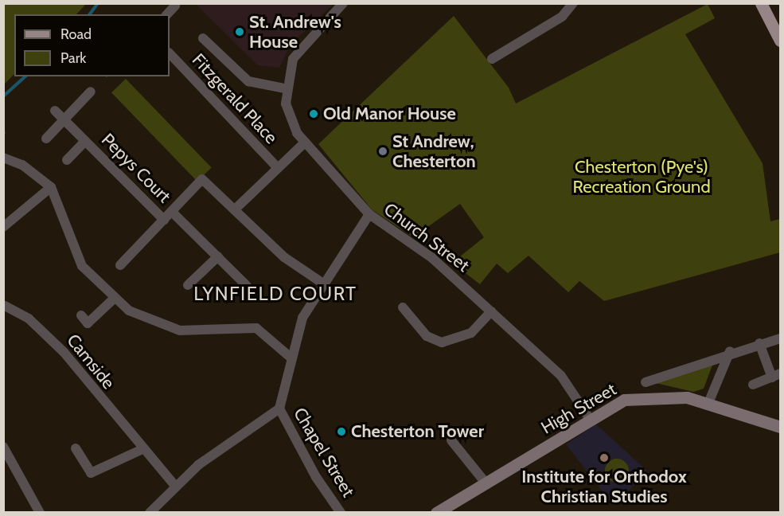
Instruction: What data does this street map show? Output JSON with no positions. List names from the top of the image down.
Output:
{
  "streets": {
    "street": [
      "Fitzgerald Place",
      "Pepys Court",
      "Church Street",
      "Camside",
      "High Street",
      "Chapel Street"
    ]
  },
  "crossings": [
    ["Church Street", "High Street"],
    ["Church Street", "Chapel Street"]
  ],
  "districts": ["LYNFIELD COURT"],
  "parks": ["Chesterton (Pye's) Recreation Ground"],
  "places": [
    "St. Andrew's House",
    "Old Manor House",
    "St Andrew, Chesterton",
    "Chesterton Tower",
    "Institute for Orthodox Christian Studies"
  ],
  "legend": ["Road", "Park"]
}
